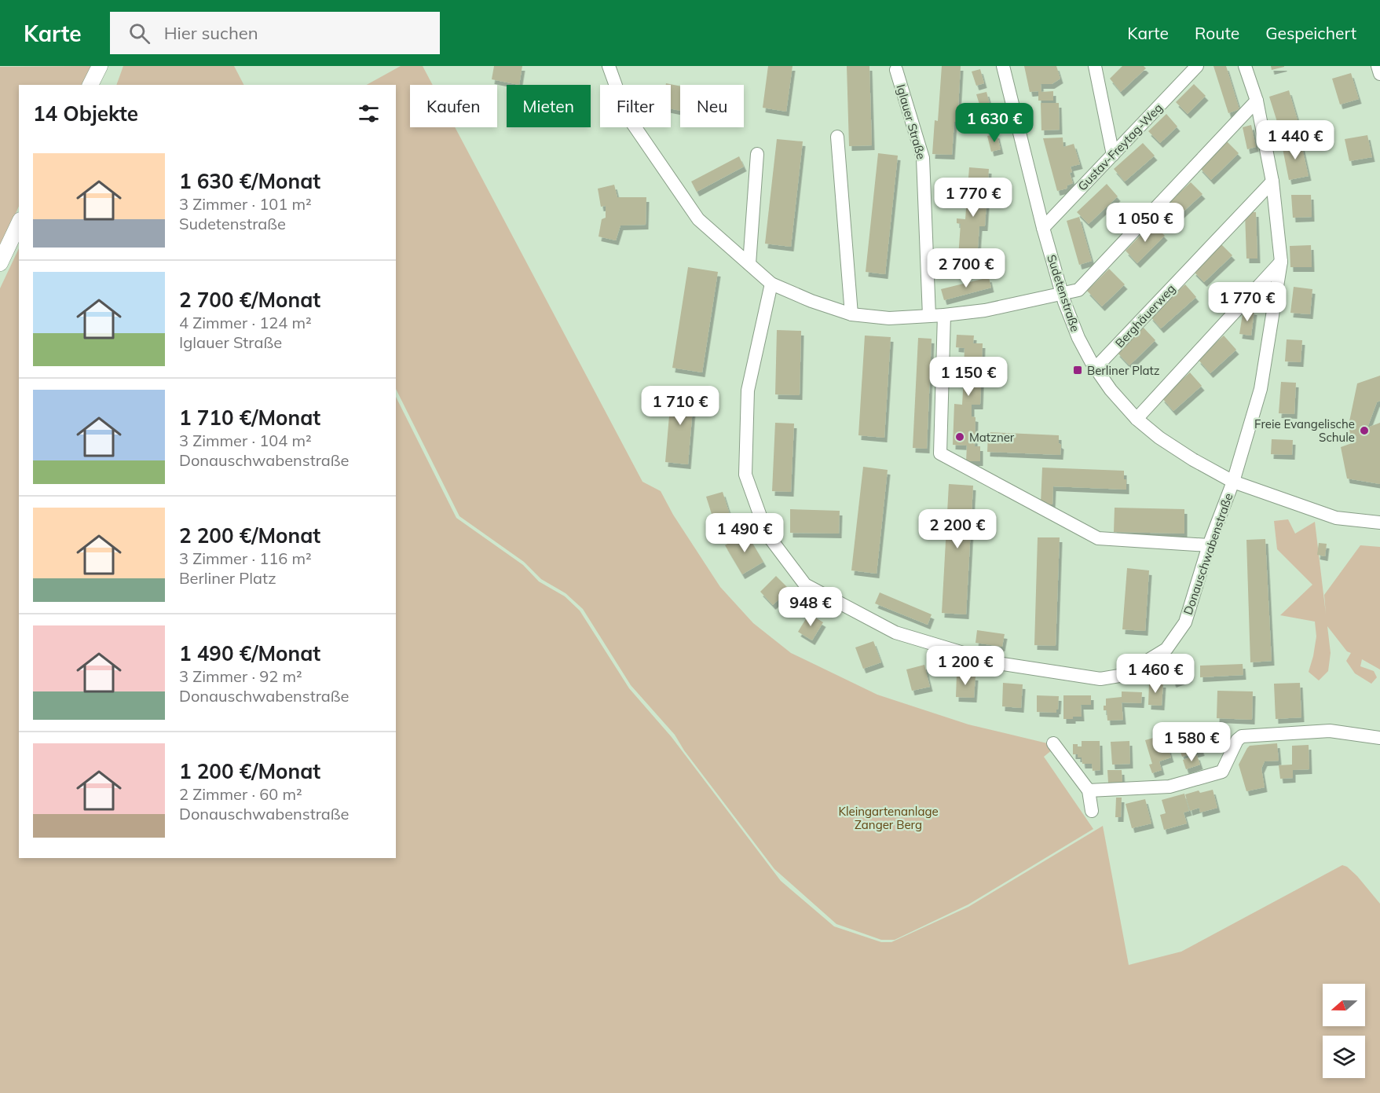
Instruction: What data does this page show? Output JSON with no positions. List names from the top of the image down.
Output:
{
  "streets": {
    "street": [
      "Iglauer Straße",
      "Gustav-Freytag-Weg",
      "Sudetenstraße",
      "Berghäuerweg",
      "Donauschwabenstraße"
    ]
  },
  "crossings": [
    ["Gustav-Freytag-Weg", "Sudetenstraße"],
    ["Sudetenstraße", "Berghäuerweg"],
    ["Sudetenstraße", "Donauschwabenstraße"],
    ["Berghäuerweg", "Donauschwabenstraße"]
  ],
  "parks": ["Kleingartenanlage Zanger Berg"],
  "places": {
    "transit": ["Berliner Platz"],
    "other": ["Freie Evangelische Schule", "Matzner"]
  },
  "north": "left",
  "page": {
    "header": "Karte",
    "search": "Hier suchen",
    "nav": ["Karte", "Route", "Gespeichert"],
    "chip": [
      "Kaufen",
      "Mieten",
      "Filter",
      "Neu"
    ],
    "heading": "14 Objekte",
    "price": [
      "1 630 €",
      "1 440 €",
      "1 770 €",
      "1 050 €",
      "2 700 €",
      "1 770 €",
      "1 150 €",
      "1 710 €",
      "2 200 €",
      "1 490 €",
      "948 €",
      "1 200 €",
      "1 460 €",
      "1 580 €"
    ],
    "list": [
      {
        "name": "1 630 €/Monat",
        "note": "3 Zimmer · 101 m² · Sudetenstraße"
      },
      {
        "name": "2 700 €/Monat",
        "note": "4 Zimmer · 124 m² · Iglauer Straße"
      },
      {
        "name": "1 710 €/Monat",
        "note": "3 Zimmer · 104 m² · Donauschwabenstraße"
      },
      {
        "name": "2 200 €/Monat",
        "note": "3 Zimmer · 116 m² · Berliner Platz"
      },
      {
        "name": "1 490 €/Monat",
        "note": "3 Zimmer · 92 m² · Donauschwabenstraße"
      },
      {
        "name": "1 200 €/Monat",
        "note": "2 Zimmer · 60 m² · Donauschwabenstraße"
      }
    ]
  }
}
